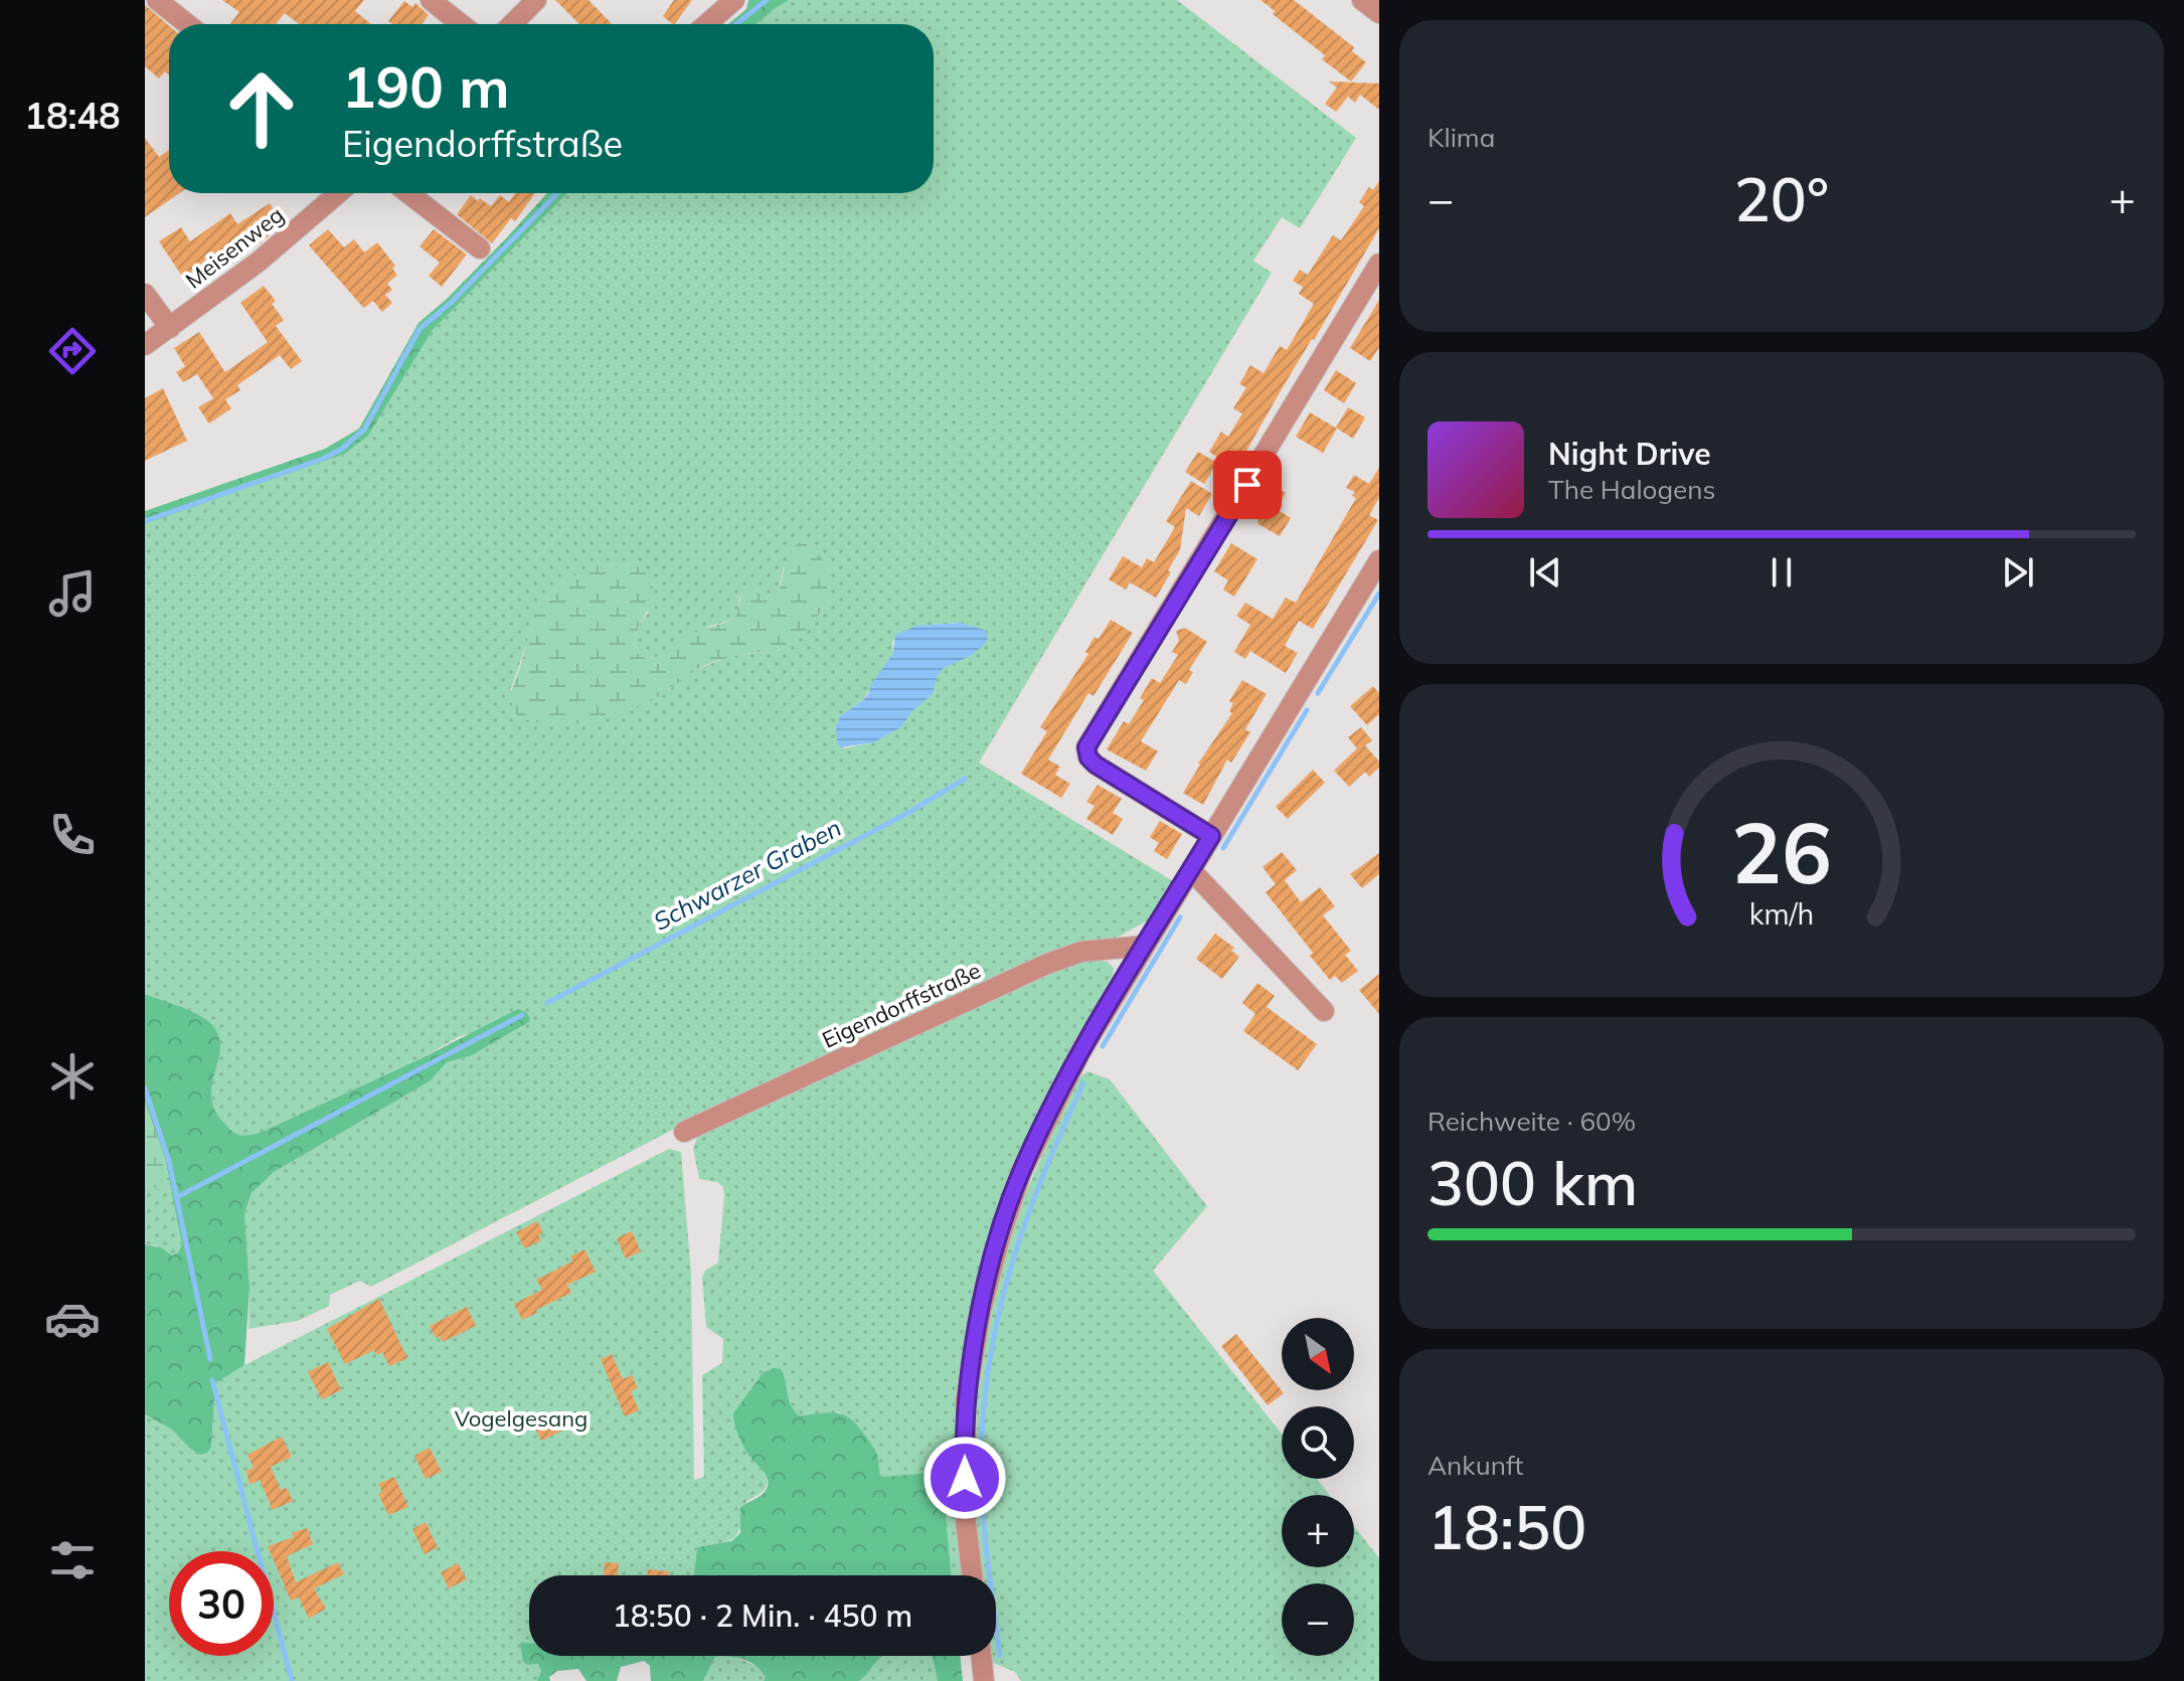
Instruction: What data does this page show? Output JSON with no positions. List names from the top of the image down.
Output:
{
  "streets": {
    "street": ["Meisenweg", "Eigendorffstraße"]
  },
  "water": ["Schwarzer Graben"],
  "parks": ["Vogelgesang"],
  "north": "bottom right",
  "page": {
    "tabs": "18:48",
    "tile": [
      "Klima",
      ["Reichweite · 60%", "300 km"],
      ["Ankunft", "18:50"]
    ],
    "turn": ["190 m", "Eigendorffstraße"],
    "heat": ["−", "20°", "+"],
    "song": ["Night Drive", "The Halogens"],
    "map_buttons": ["+", "−"],
    "limit": "30",
    "trip": "18:50 · 2 Min. · 450 m",
    "gauge": ["26", "km/h"]
  }
}
